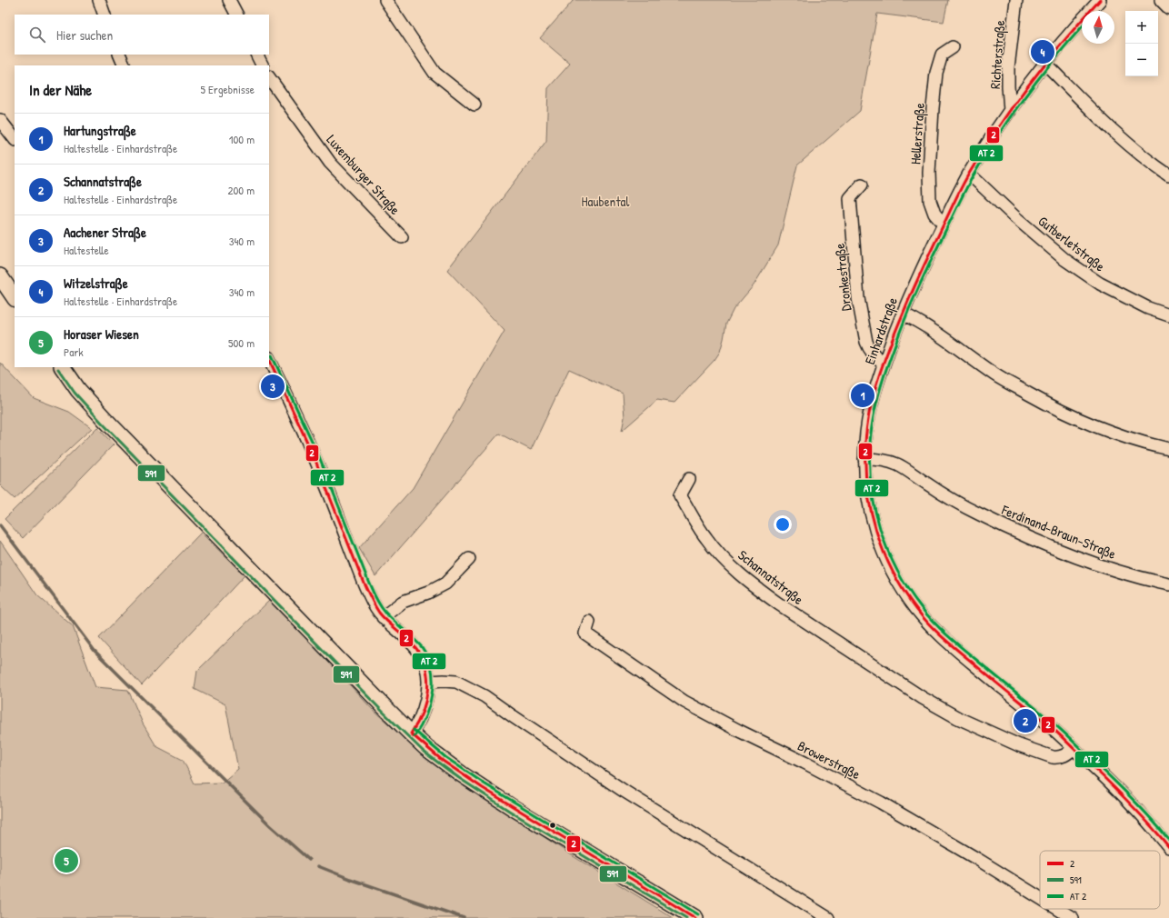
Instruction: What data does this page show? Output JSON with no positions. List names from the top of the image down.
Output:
{
  "streets": {
    "street": [
      "Richterstraße",
      "Hellerstraße",
      "Luxemburger Straße",
      "Gutberletstraße",
      "Dronkestraße",
      "Einhardstraße",
      "Ferdinand-Braun-Straße",
      "Schannatstraße",
      "Browerstraße"
    ]
  },
  "crossings": [
    ["Richterstraße", "Einhardstraße"],
    ["Hellerstraße", "Einhardstraße"],
    ["Gutberletstraße", "Einhardstraße"],
    ["Dronkestraße", "Einhardstraße"],
    ["Einhardstraße", "Ferdinand-Braun-Straße"],
    ["Einhardstraße", "Schannatstraße"]
  ],
  "parks": ["Haubental"],
  "lines": ["transit line 2", "transit line 591"],
  "legend": ["2", "591", "AT 2"],
  "north": "top",
  "page": {
    "map_buttons": ["+", "−"],
    "search": "Hier suchen",
    "pins": [
      "4",
      "3",
      "1",
      "2",
      "5"
    ],
    "heading": ["In der Nähe", "5 Ergebnisse"],
    "list": [
      {
        "mark": "1",
        "name": "Hartungstraße",
        "note": "Haltestelle · Einhardstraße",
        "value": "100 m"
      },
      {
        "mark": "2",
        "name": "Schannatstraße",
        "note": "Haltestelle · Einhardstraße",
        "value": "200 m"
      },
      {
        "mark": "3",
        "name": "Aachener Straße",
        "note": "Haltestelle",
        "value": "340 m"
      },
      {
        "mark": "4",
        "name": "Witzelstraße",
        "note": "Haltestelle · Einhardstraße",
        "value": "340 m"
      },
      {
        "mark": "5",
        "name": "Horaser Wiesen",
        "note": "Park",
        "value": "500 m"
      }
    ]
  }
}
